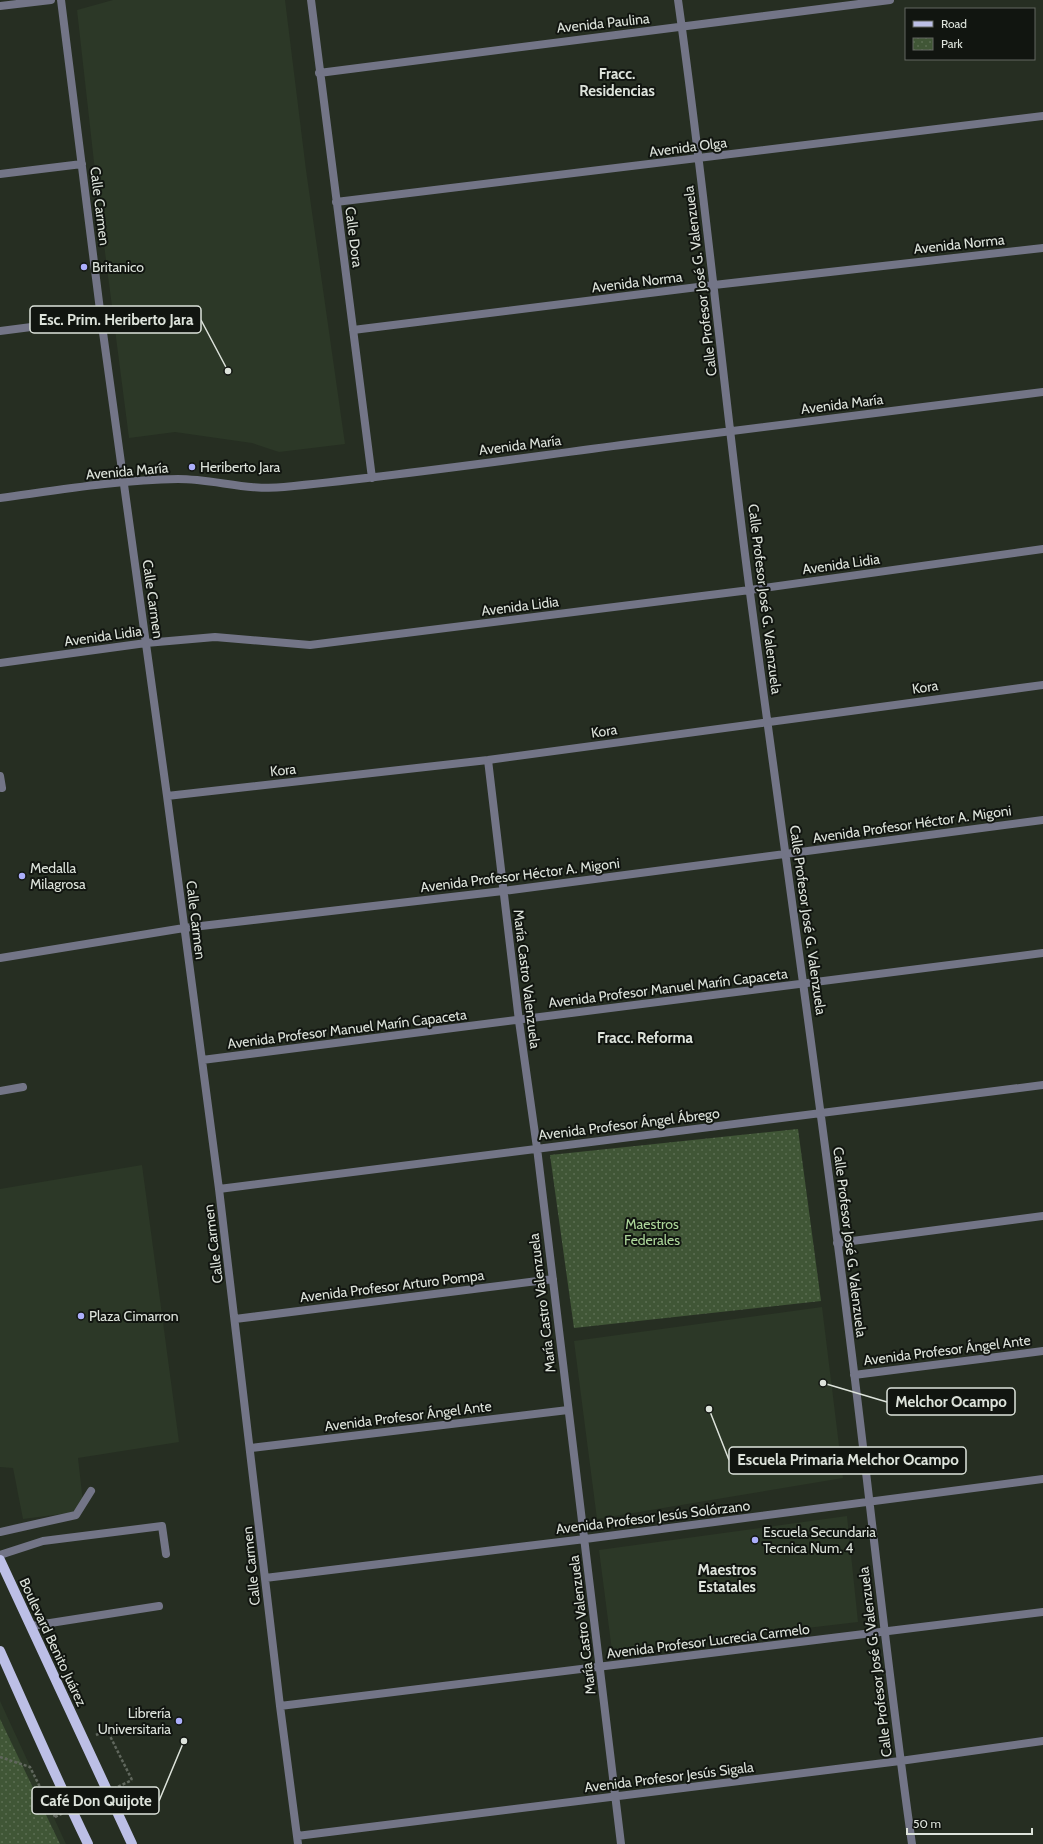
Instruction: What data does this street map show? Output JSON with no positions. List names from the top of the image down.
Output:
{
  "streets": {
    "main road": ["Boulevard Benito Juárez"],
    "street": [
      "Avenida Paulina",
      "Avenida Olga",
      "Calle Carmen",
      "Calle Dora",
      "Avenida Norma",
      "Calle Profesor José G. Valenzuela",
      "Avenida María",
      "Avenida Lidia",
      "Kora",
      "Avenida Profesor Héctor A. Migoni",
      "María Castro Valenzuela",
      "Avenida Profesor Manuel Marín Capaceta",
      "Avenida Profesor Ángel Ábrego",
      "Avenida Profesor Arturo Pompa",
      "Avenida Profesor Ángel Ante",
      "Avenida Profesor Jesús Solórzano",
      "Avenida Profesor Lucrecia Carmelo",
      "Avenida Profesor Jesús Sigala"
    ]
  },
  "crossings": [
    ["Avenida Paulina", "Calle Dora"],
    ["Avenida Paulina", "Calle Profesor José G. Valenzuela"],
    ["Avenida Olga", "Calle Dora"],
    ["Avenida Olga", "Calle Profesor José G. Valenzuela"],
    ["Calle Carmen", "Avenida María"],
    ["Calle Carmen", "Avenida Lidia"],
    ["Calle Carmen", "Kora"],
    ["Calle Carmen", "Avenida Profesor Héctor A. Migoni"],
    ["Calle Carmen", "Avenida Profesor Manuel Marín Capaceta"],
    ["Calle Carmen", "Avenida Profesor Ángel Ábrego"],
    ["Calle Carmen", "Avenida Profesor Arturo Pompa"],
    ["Calle Carmen", "Avenida Profesor Ángel Ante"],
    ["Calle Carmen", "Avenida Profesor Jesús Solórzano"],
    ["Calle Carmen", "Avenida Profesor Lucrecia Carmelo"],
    ["Calle Carmen", "Avenida Profesor Jesús Sigala"],
    ["Calle Dora", "Avenida Norma"],
    ["Calle Dora", "Avenida María"],
    ["Avenida Norma", "Calle Profesor José G. Valenzuela"],
    ["Calle Profesor José G. Valenzuela", "Avenida María"],
    ["Calle Profesor José G. Valenzuela", "Avenida Lidia"],
    ["Calle Profesor José G. Valenzuela", "Kora"],
    ["Calle Profesor José G. Valenzuela", "Avenida Profesor Héctor A. Migoni"],
    ["Calle Profesor José G. Valenzuela", "Avenida Profesor Manuel Marín Capaceta"],
    ["Calle Profesor José G. Valenzuela", "Avenida Profesor Ángel Ábrego"],
    ["Calle Profesor José G. Valenzuela", "Avenida Profesor Ángel Ante"],
    ["Calle Profesor José G. Valenzuela", "Avenida Profesor Jesús Solórzano"],
    ["Calle Profesor José G. Valenzuela", "Avenida Profesor Lucrecia Carmelo"],
    ["Calle Profesor José G. Valenzuela", "Avenida Profesor Jesús Sigala"],
    ["Kora", "María Castro Valenzuela"],
    ["Avenida Profesor Héctor A. Migoni", "María Castro Valenzuela"],
    ["María Castro Valenzuela", "Avenida Profesor Manuel Marín Capaceta"],
    ["María Castro Valenzuela", "Avenida Profesor Ángel Ábrego"],
    ["María Castro Valenzuela", "Avenida Profesor Arturo Pompa"],
    ["María Castro Valenzuela", "Avenida Profesor Ángel Ante"],
    ["María Castro Valenzuela", "Avenida Profesor Jesús Solórzano"],
    ["María Castro Valenzuela", "Avenida Profesor Lucrecia Carmelo"],
    ["María Castro Valenzuela", "Avenida Profesor Jesús Sigala"]
  ],
  "districts": ["Fracc. Residencias", "Fracc. Reforma", "Maestros Estatales"],
  "parks": ["Maestros Federales"],
  "places": [
    "Britanico",
    "Esc. Prim. Heriberto Jara",
    "Heriberto Jara",
    "Medalla Milagrosa",
    "Plaza Cimarron",
    "Melchor Ocampo",
    "Escuela Primaria Melchor Ocampo",
    "Escuela Secundaria Tecnica Num. 4",
    "Librería Universitaria",
    "Café Don Quijote"
  ],
  "legend": ["Road", "Park"],
  "scale_bar": "50 m"
}
